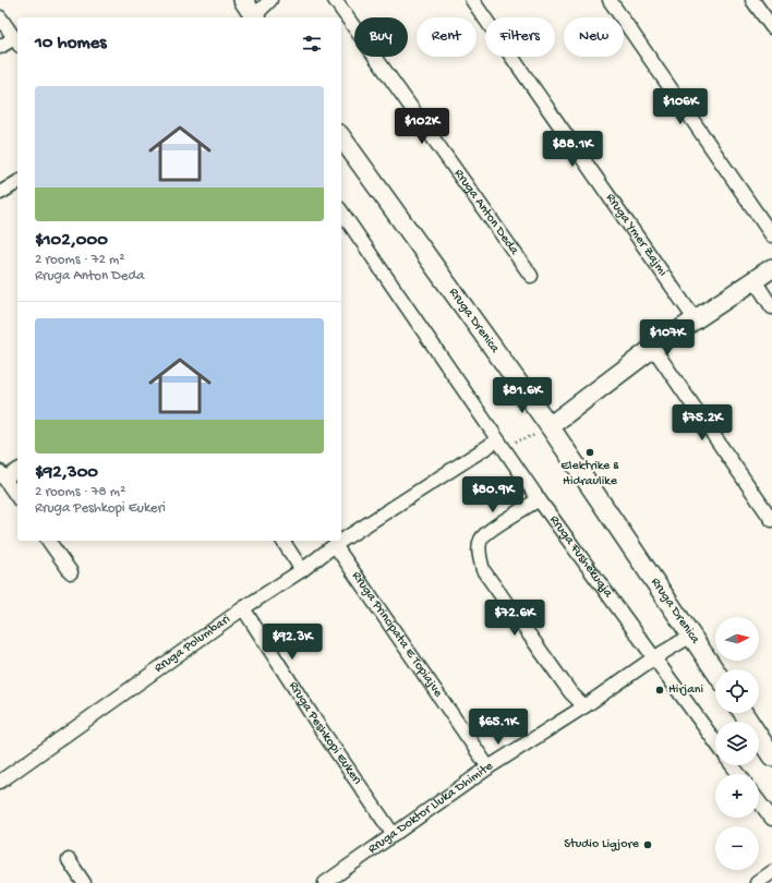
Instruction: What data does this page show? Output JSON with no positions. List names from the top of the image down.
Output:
{
  "streets": {
    "street": [
      "Rruga Anton Deda",
      "Rruga Ymer Zajmi",
      "Rruga Drenica",
      "Rruga Fushëkuqja",
      "Rruga Principata E Topiajve",
      "Rruga Polumbari",
      "Rruga Peshkopi Eukeri",
      "Rruga Doktor Lluka Dhimite"
    ]
  },
  "crossings": [
    ["Rruga Drenica", "Rruga Doktor Lluka Dhimite"],
    ["Rruga Fushëkuqja", "Rruga Polumbari"],
    ["Rruga Fushëkuqja", "Rruga Doktor Lluka Dhimite"],
    ["Rruga Principata E Topiajve", "Rruga Polumbari"],
    ["Rruga Principata E Topiajve", "Rruga Doktor Lluka Dhimite"],
    ["Rruga Polumbari", "Rruga Peshkopi Eukeri"],
    ["Rruga Peshkopi Eukeri", "Rruga Doktor Lluka Dhimite"]
  ],
  "places": ["Elektrike & Hidraulike", "Hirjani", "Studio Ligjore"],
  "north": "right",
  "page": {
    "chip": [
      "Buy",
      "Rent",
      "Filters",
      "New"
    ],
    "heading": "10 homes",
    "list": [
      {
        "name": "$102,000",
        "note": "2 rooms · 72 m² · Rruga Anton Deda"
      },
      {
        "name": "$92,300",
        "note": "2 rooms · 78 m² · Rruga Peshkopi Eukeri"
      }
    ],
    "price": [
      "$106K",
      "$102K",
      "$88.1K",
      "$107K",
      "$81.6K",
      "$75.2K",
      "$80.9K",
      "$72.6K",
      "$92.3K",
      "$65.1K"
    ],
    "map_buttons": ["+", "−"]
  }
}
